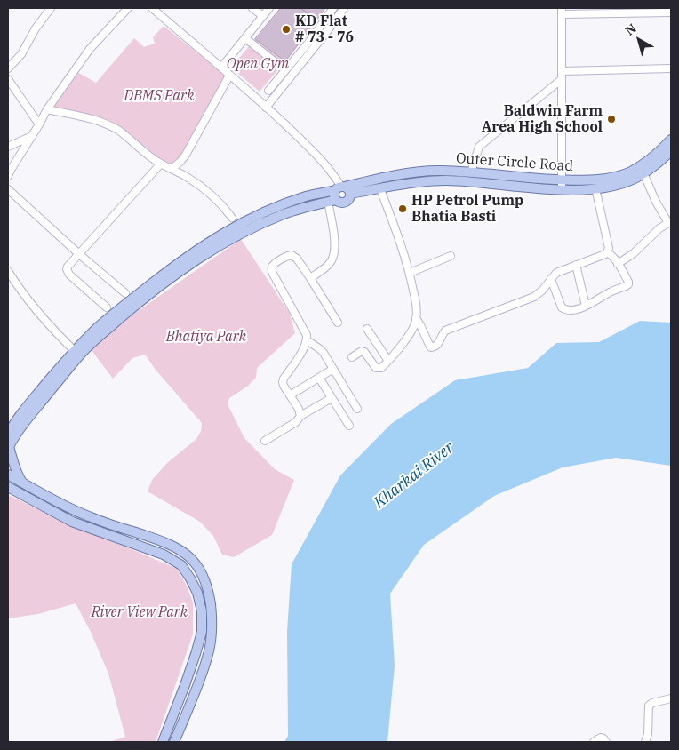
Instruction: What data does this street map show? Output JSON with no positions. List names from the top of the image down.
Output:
{
  "streets": {
    "main road": ["Outer Circle Road"]
  },
  "water": ["Kharkai River"],
  "parks": [
    "Open Gym",
    "DBMS Park",
    "Bhatiya Park",
    "River View Park"
  ],
  "places": ["KD Flat # 73 - 76", "Baldwin Farm Area High School", "HP Petrol Pump Bhatia Basti"],
  "north": "top left"
}
